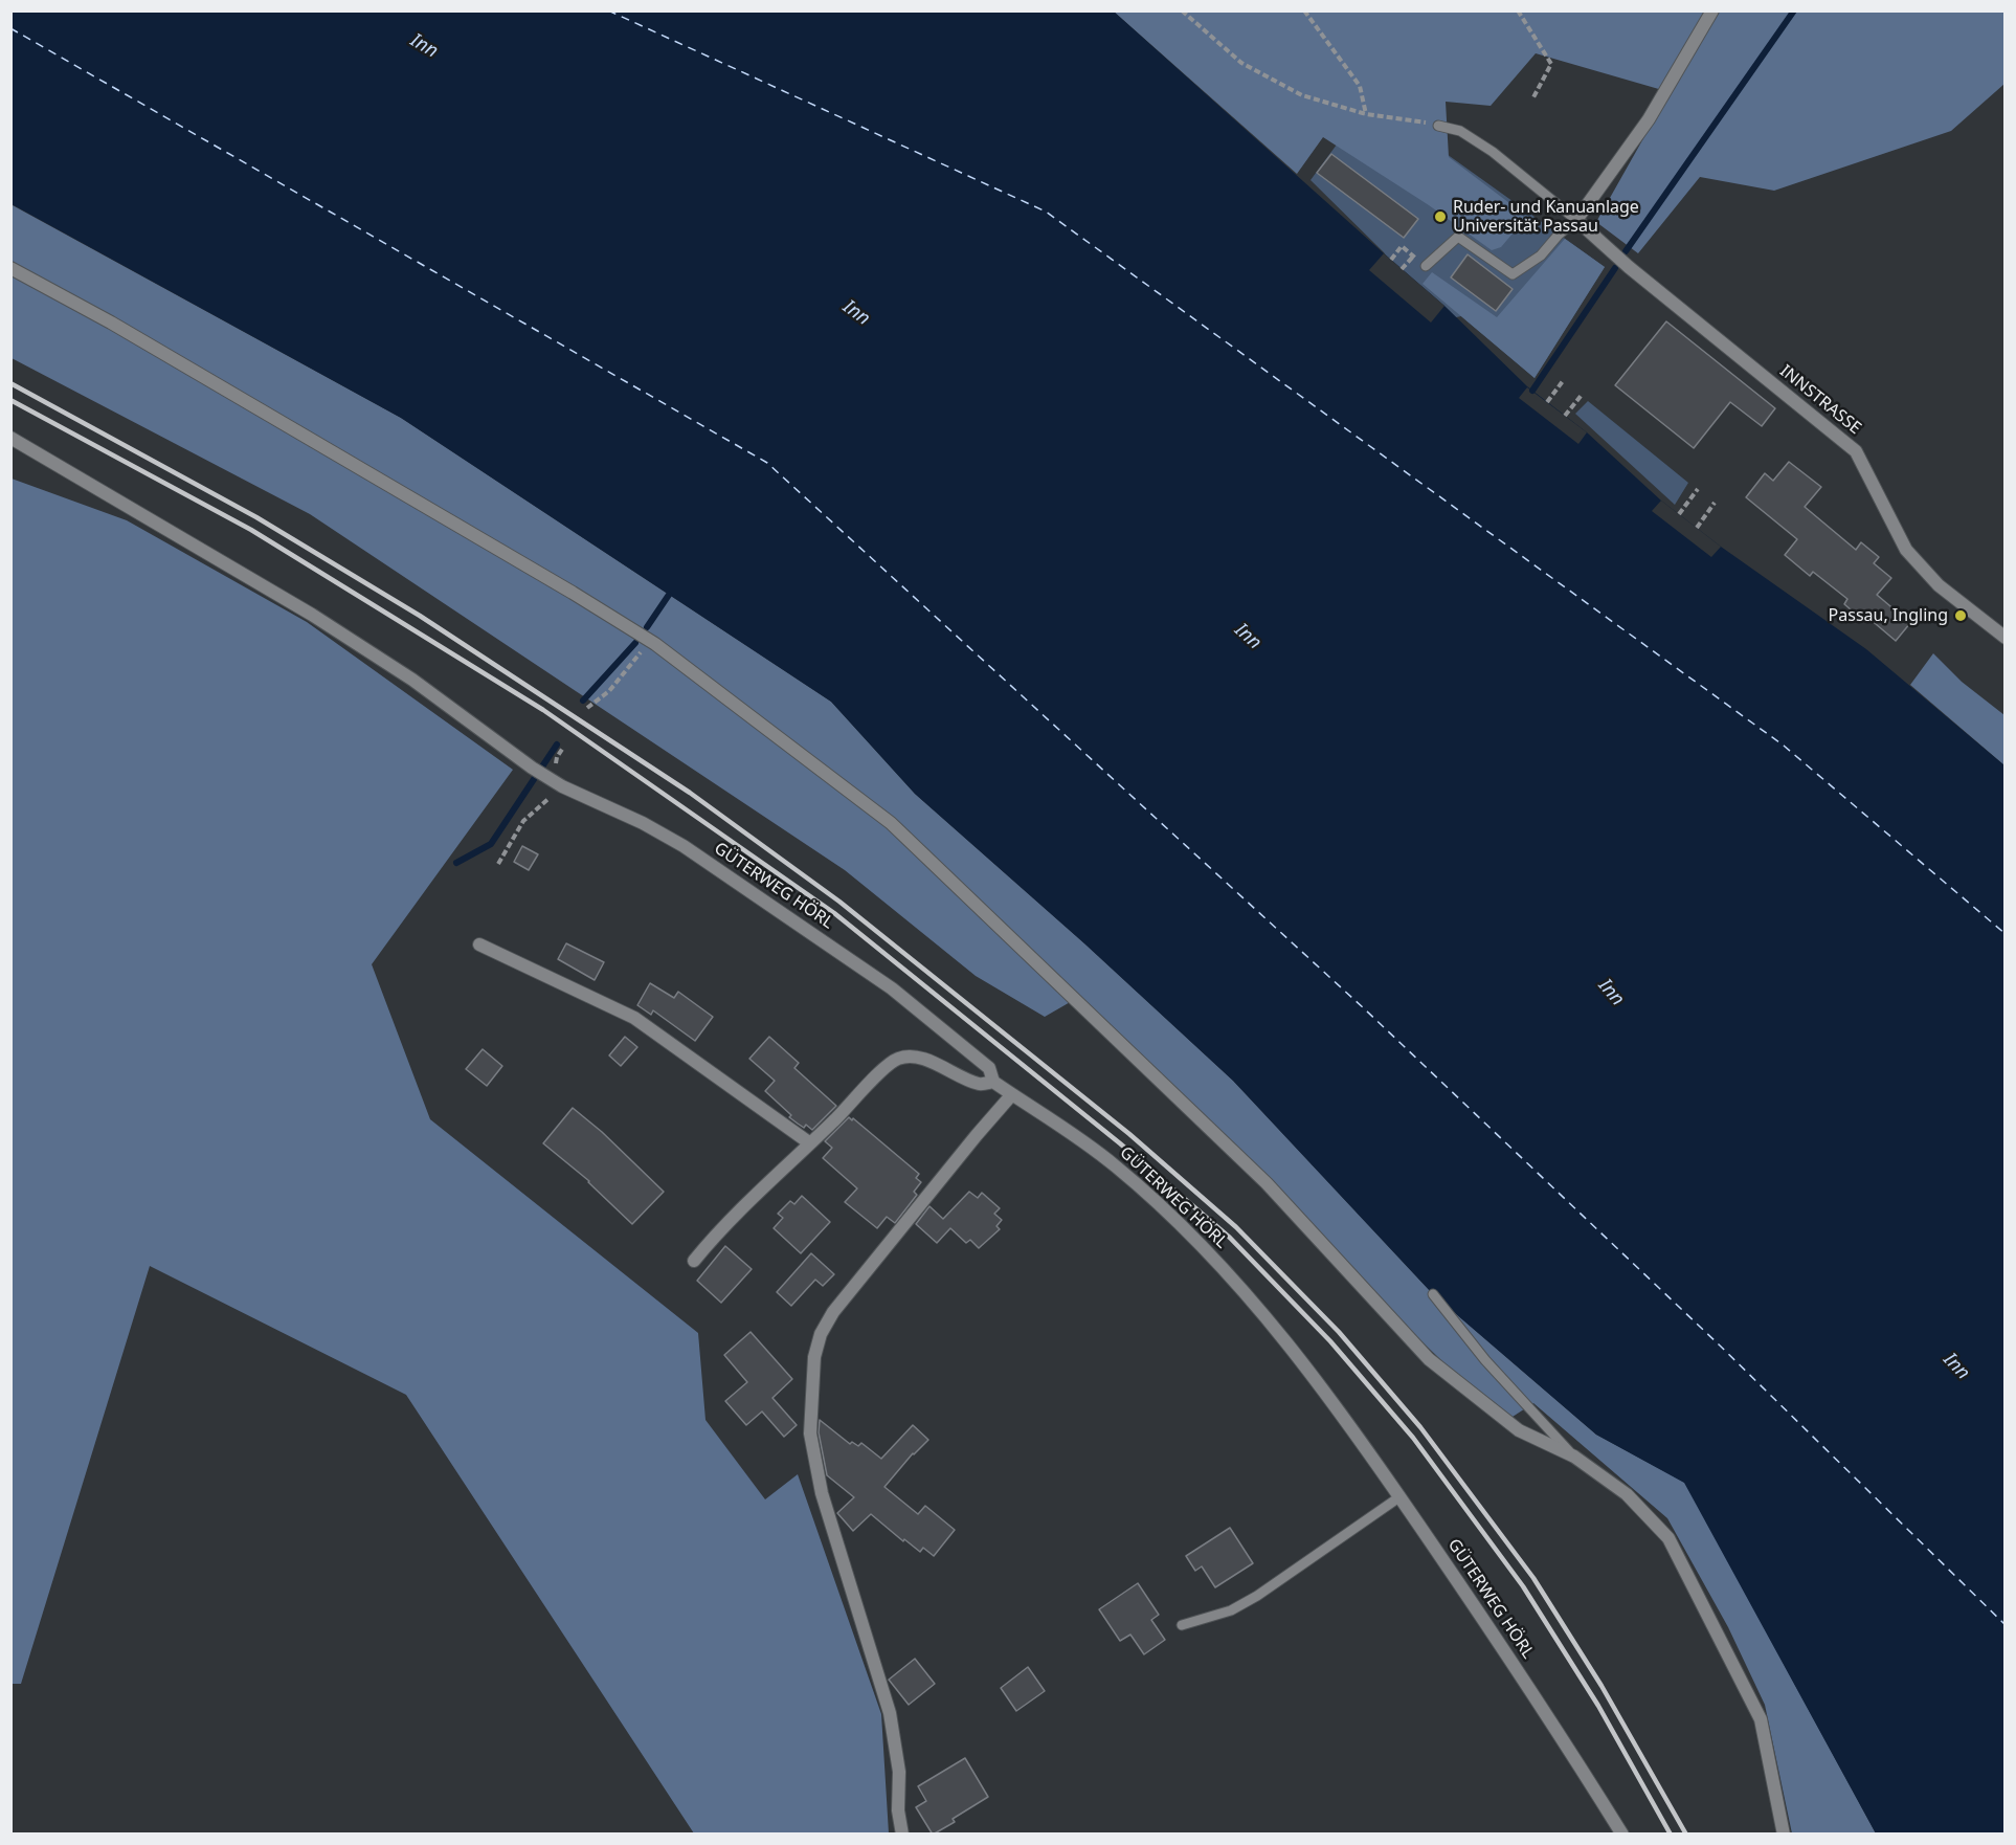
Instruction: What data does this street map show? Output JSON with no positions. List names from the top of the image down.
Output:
{
  "streets": {
    "street": ["INNSTRASSE", "GÜTERWEG HÖRL"]
  },
  "water": ["Inn"],
  "places": ["Ruder- und Kanuanlage Universität Passau", "Passau, Ingling"]
}
